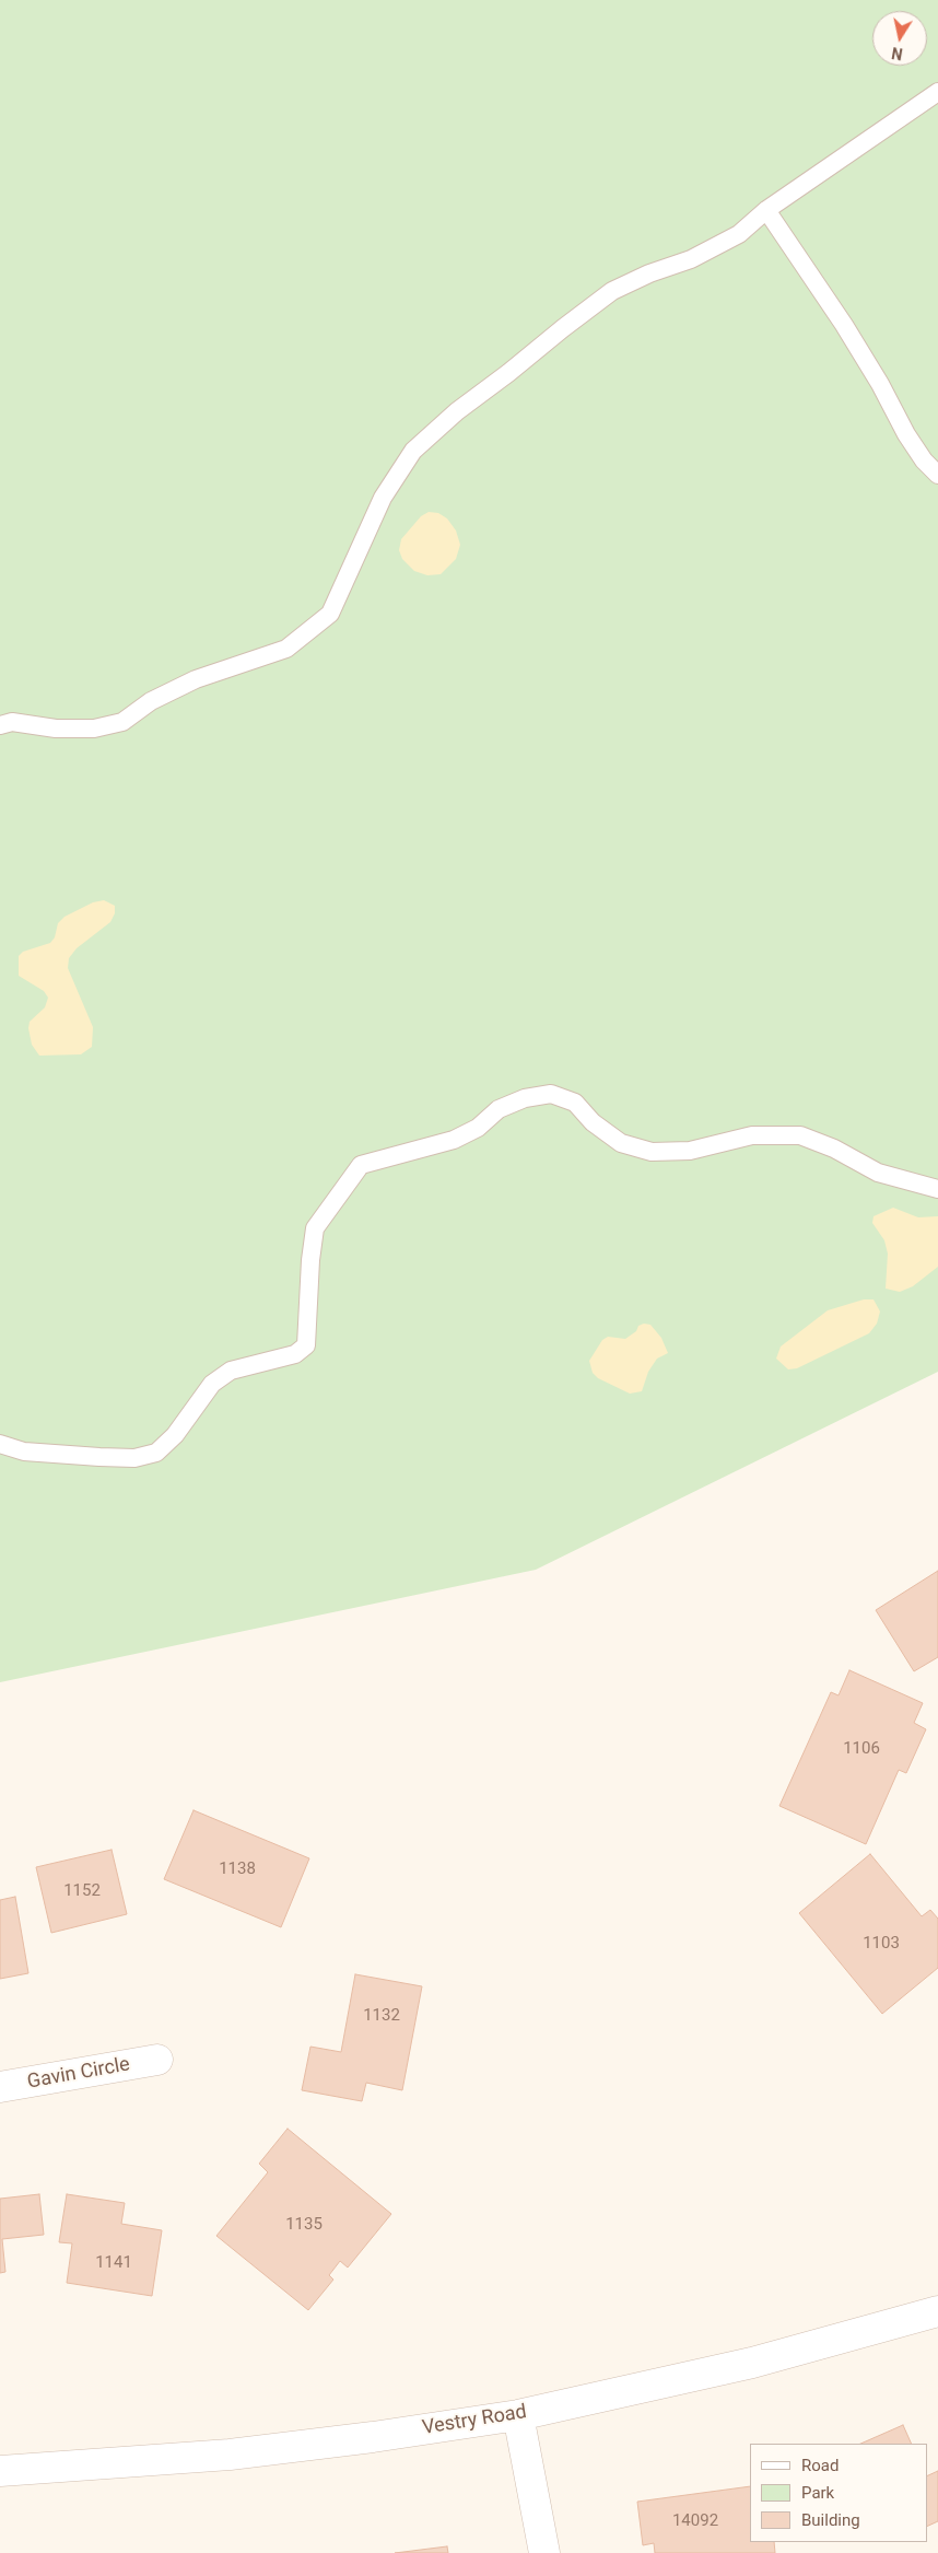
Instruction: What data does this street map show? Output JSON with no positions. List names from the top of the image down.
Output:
{
  "streets": {
    "street": ["Gavin Circle", "Vestry Road"]
  },
  "house_numbers": [
    "1106",
    "1138",
    "1152",
    "1103",
    "1132",
    "1135",
    "1141",
    "14092"
  ],
  "legend": ["Road", "Park", "Building"],
  "north": "bottom"
}
